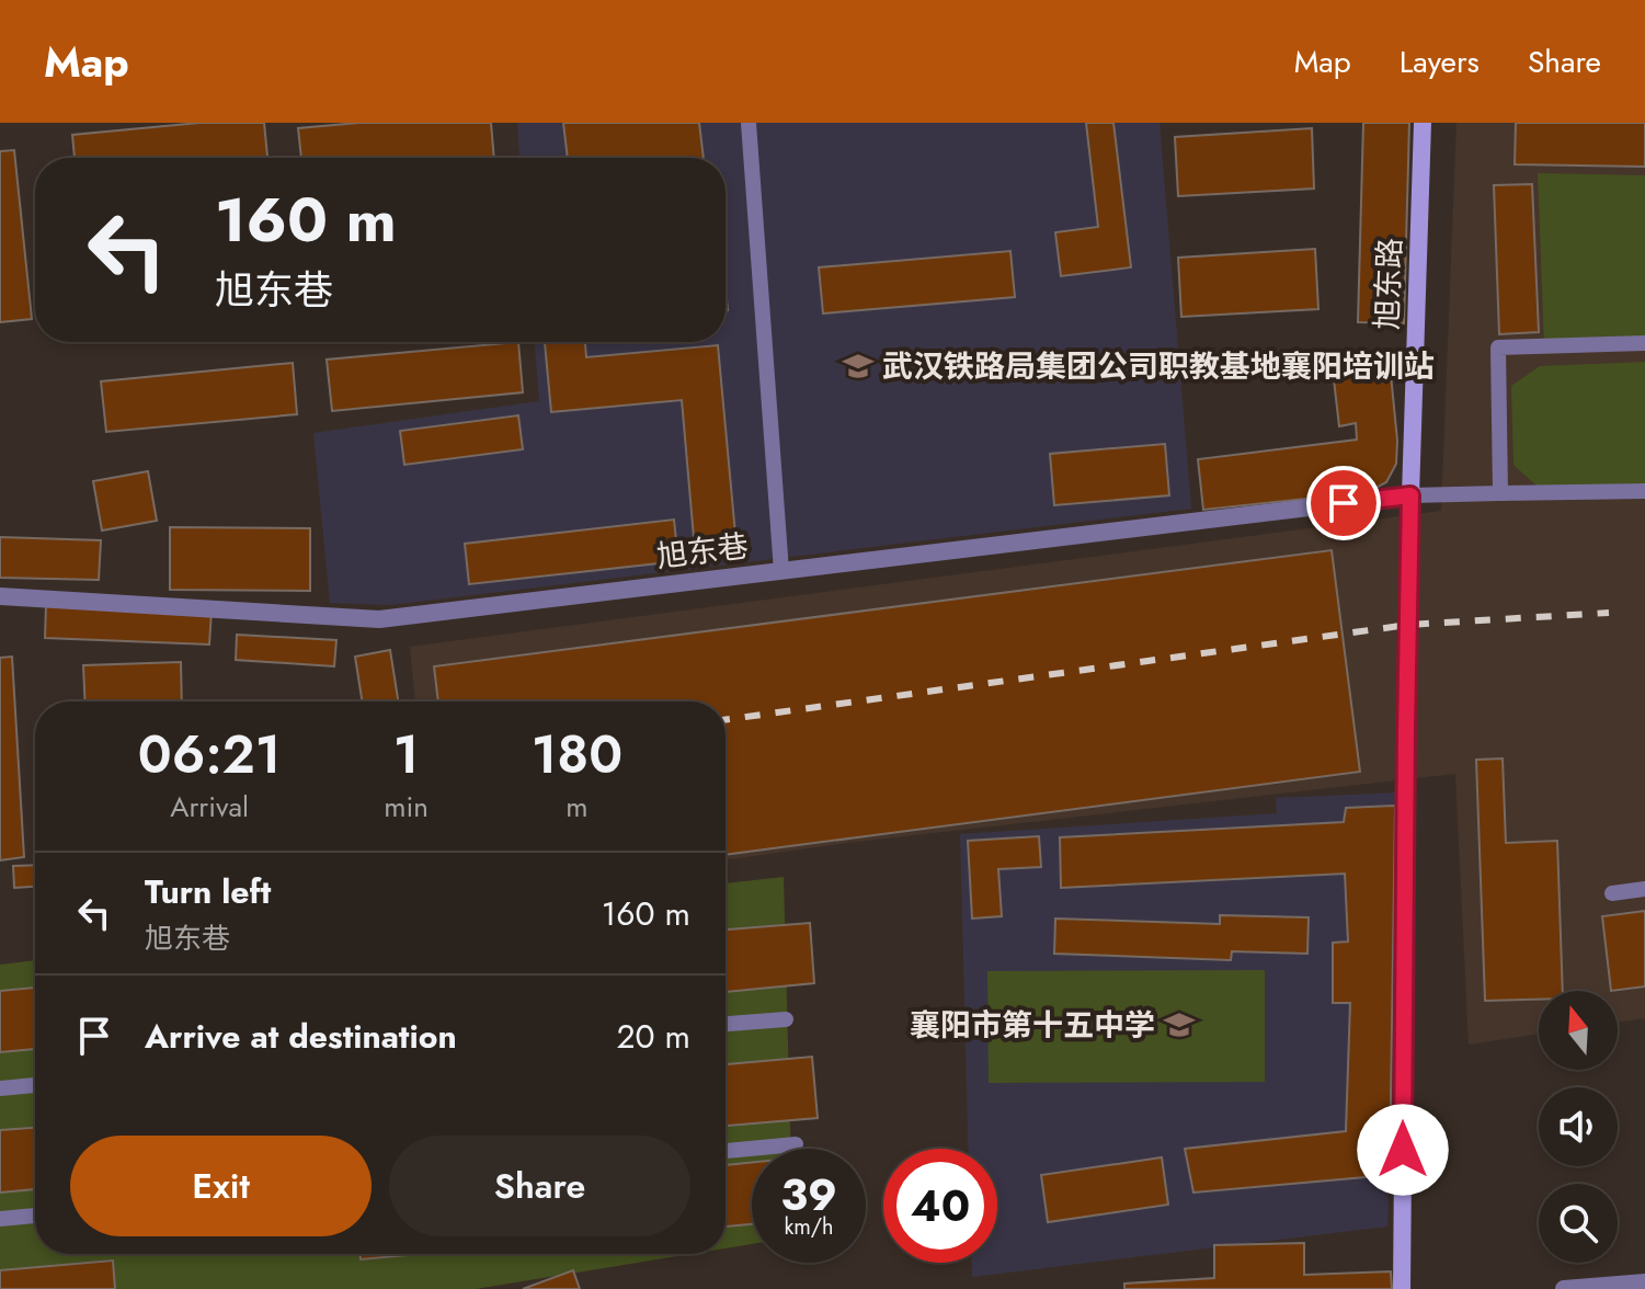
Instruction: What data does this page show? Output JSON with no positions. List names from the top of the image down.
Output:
{
  "streets": {
    "street": ["旭东路", "旭东巷"]
  },
  "crossings": [
    ["旭东路", "旭东巷"]
  ],
  "places": {
    "school or university": ["武汉铁路局集团公司职教基地襄阳培训站", "襄阳市第十五中学"]
  },
  "north": "top",
  "page": {
    "header": "Map",
    "nav": ["Map", "Layers", "Share"],
    "turn": ["160 m", "旭东巷"],
    "eta": [
      "06:21",
      "Arrival",
      "1",
      "min",
      "180",
      "m"
    ],
    "list": [
      {
        "name": "Turn left",
        "note": "旭东巷",
        "value": "160 m"
      },
      {
        "name": "Arrive at destination",
        "value": "20 m"
      }
    ],
    "buttons": ["Exit", "Share"],
    "speed": "39 km/h",
    "limit": "40"
  }
}
